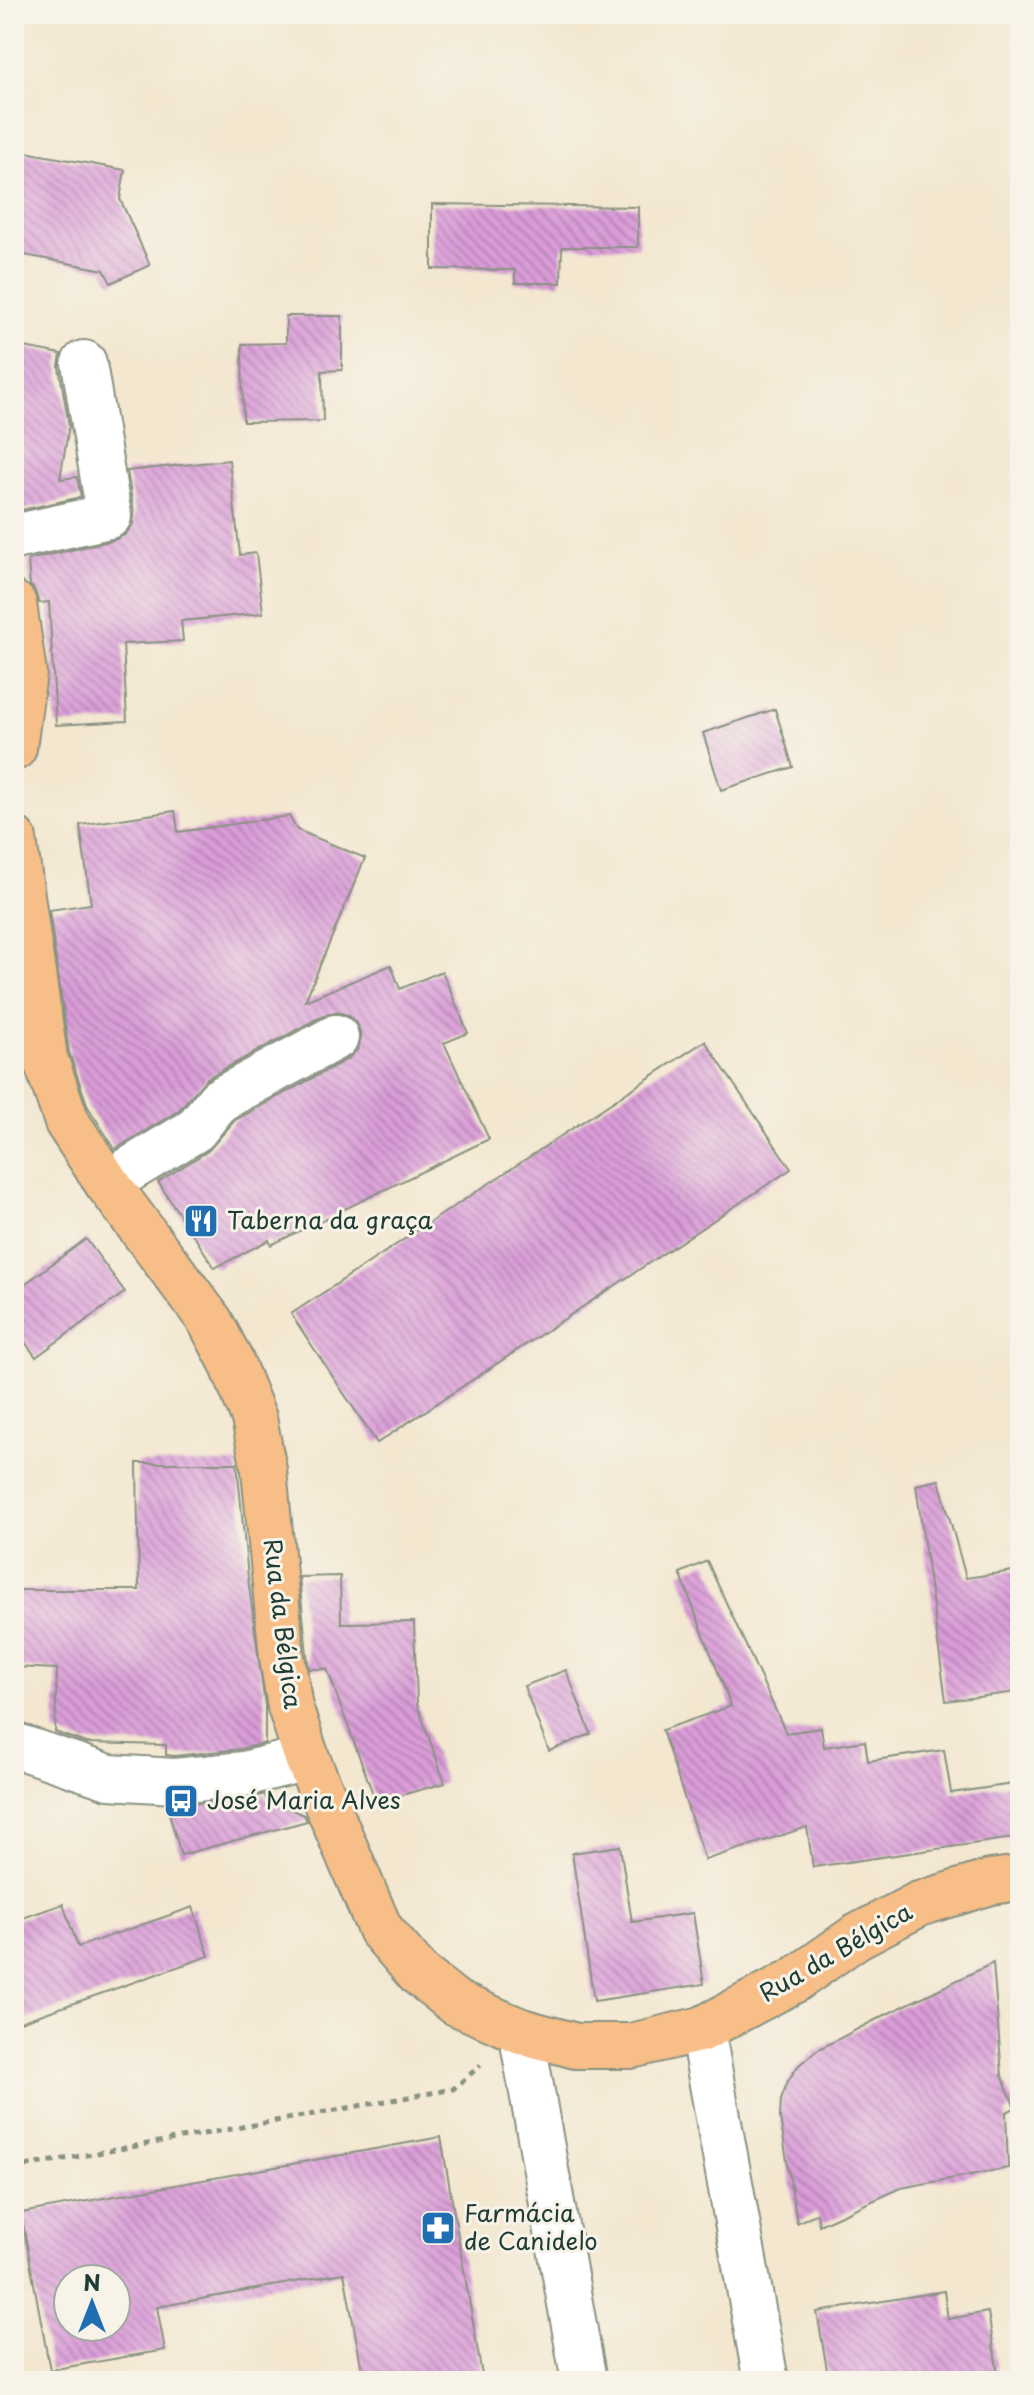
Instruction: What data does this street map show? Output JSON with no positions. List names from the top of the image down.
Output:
{
  "streets": {
    "main road": ["Rua da Bélgica"]
  },
  "places": {
    "restaurant": ["Taberna da graça"],
    "bus stop": ["José Maria Alves"],
    "pharmacy": ["Farmácia de Canidelo"]
  },
  "north": "top"
}
